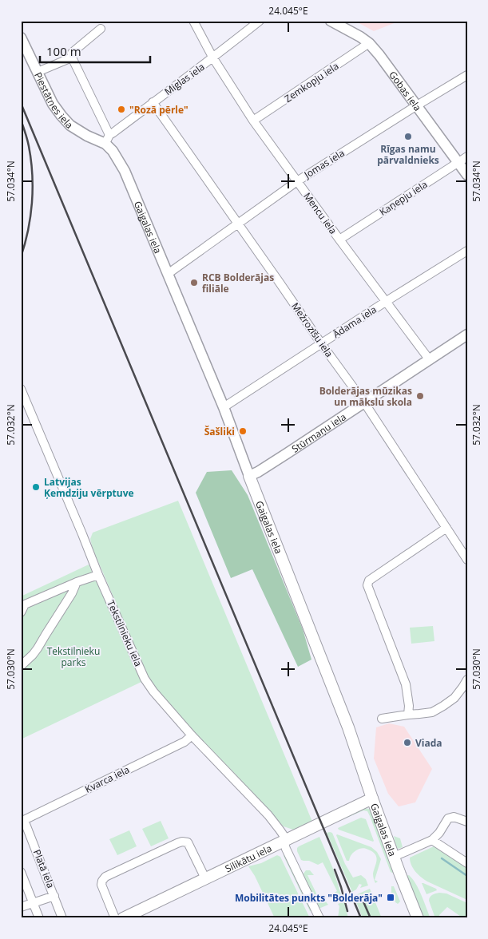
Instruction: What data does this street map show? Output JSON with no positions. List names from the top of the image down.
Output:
{
  "streets": {
    "main road": ["Gaigalas iela", "Silikātu iela"],
    "street": [
      "Miglas iela",
      "Zemkopju iela",
      "Gobas iela",
      "Piestātnes iela",
      "Jomas iela",
      "Kaņepju iela",
      "Mencu iela",
      "Ādama iela",
      "Mežrozīšu iela",
      "Stūrmaņu iela",
      "Tekstilnieku iela",
      "Kvarca iela",
      "Platā iela"
    ]
  },
  "crossings": [
    ["Miglas iela", "Piestātnes iela"],
    ["Miglas iela", "Mencu iela"],
    ["Miglas iela", "Gaigalas iela"],
    ["Miglas iela", "Mežrozīšu iela"],
    ["Zemkopju iela", "Gobas iela"],
    ["Zemkopju iela", "Mencu iela"],
    ["Gobas iela", "Jomas iela"],
    ["Gobas iela", "Kaņepju iela"],
    ["Piestātnes iela", "Gaigalas iela"],
    ["Jomas iela", "Mencu iela"],
    ["Jomas iela", "Gaigalas iela"],
    ["Jomas iela", "Mežrozīšu iela"],
    ["Kaņepju iela", "Mencu iela"],
    ["Mencu iela", "Ādama iela"],
    ["Mencu iela", "Stūrmaņu iela"],
    ["Gaigalas iela", "Ādama iela"],
    ["Gaigalas iela", "Stūrmaņu iela"],
    ["Gaigalas iela", "Silikātu iela"],
    ["Ādama iela", "Mežrozīšu iela"],
    ["Mežrozīšu iela", "Stūrmaņu iela"],
    ["Tekstilnieku iela", "Kvarca iela"],
    ["Tekstilnieku iela", "Silikātu iela"],
    ["Kvarca iela", "Platā iela"]
  ],
  "parks": ["Tekstilnieku parks"],
  "places": {
    "other": [
      "\"Rozā pērle\"",
      "Rīgas namu pārvaldnieks",
      "RCB Bolderājas filiāle",
      "Bolderājas mūzikas un mākslu skola",
      "Šašliki",
      "Latvijas Ķemdziju vērptuve",
      "Viada"
    ],
    "transit": ["Mobilitātes punkts \"Bolderāja\""]
  },
  "scale_bar": "100 m",
  "coordinates": [
    "24.045°E",
    "57.034°N",
    "57.032°N",
    "57.030°N"
  ]
}
